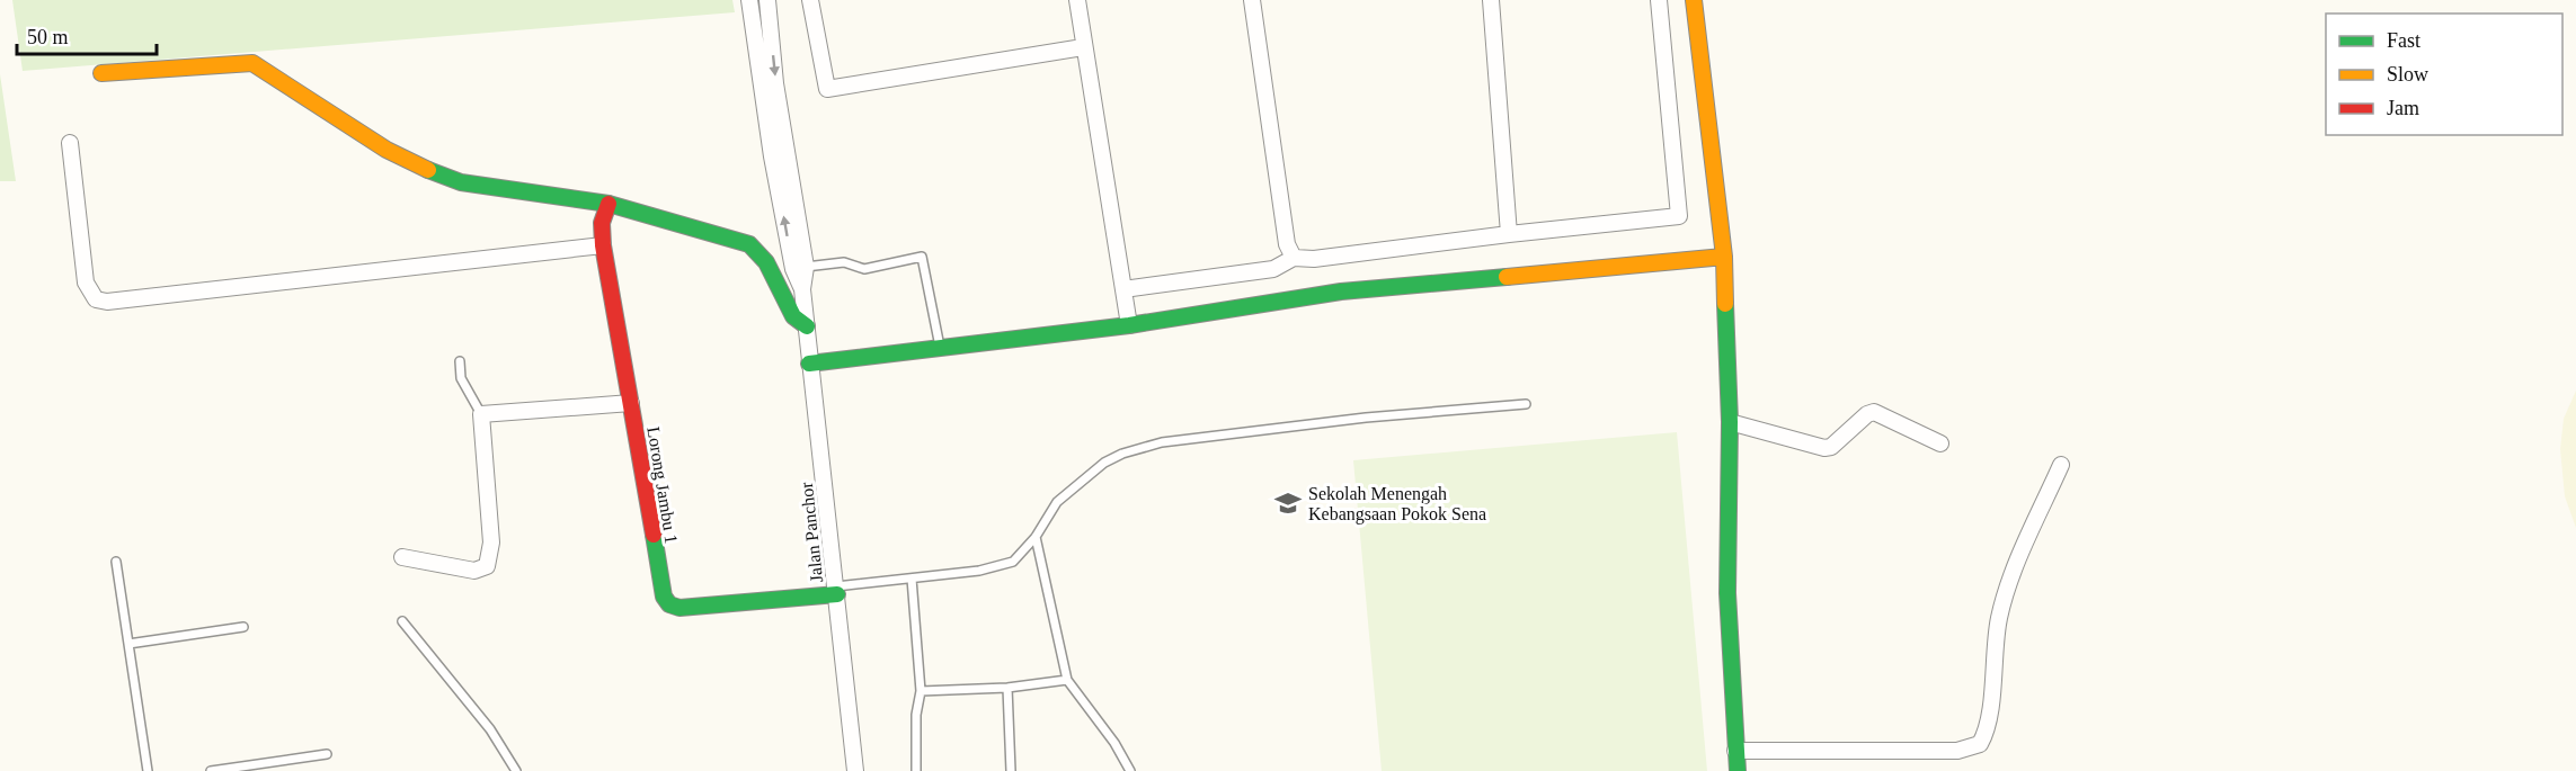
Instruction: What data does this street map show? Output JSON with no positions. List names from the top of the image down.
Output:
{
  "streets": {
    "street": ["Lorong Jambu 1", "Jalan Panchor"]
  },
  "crossings": [
    ["Lorong Jambu 1", "Jalan Panchor"]
  ],
  "places": {
    "school or university": ["Sekolah Menengah Kebangsaan Pokok Sena"]
  },
  "legend": ["Fast", "Slow", "Jam"],
  "scale_bar": "50 m"
}
